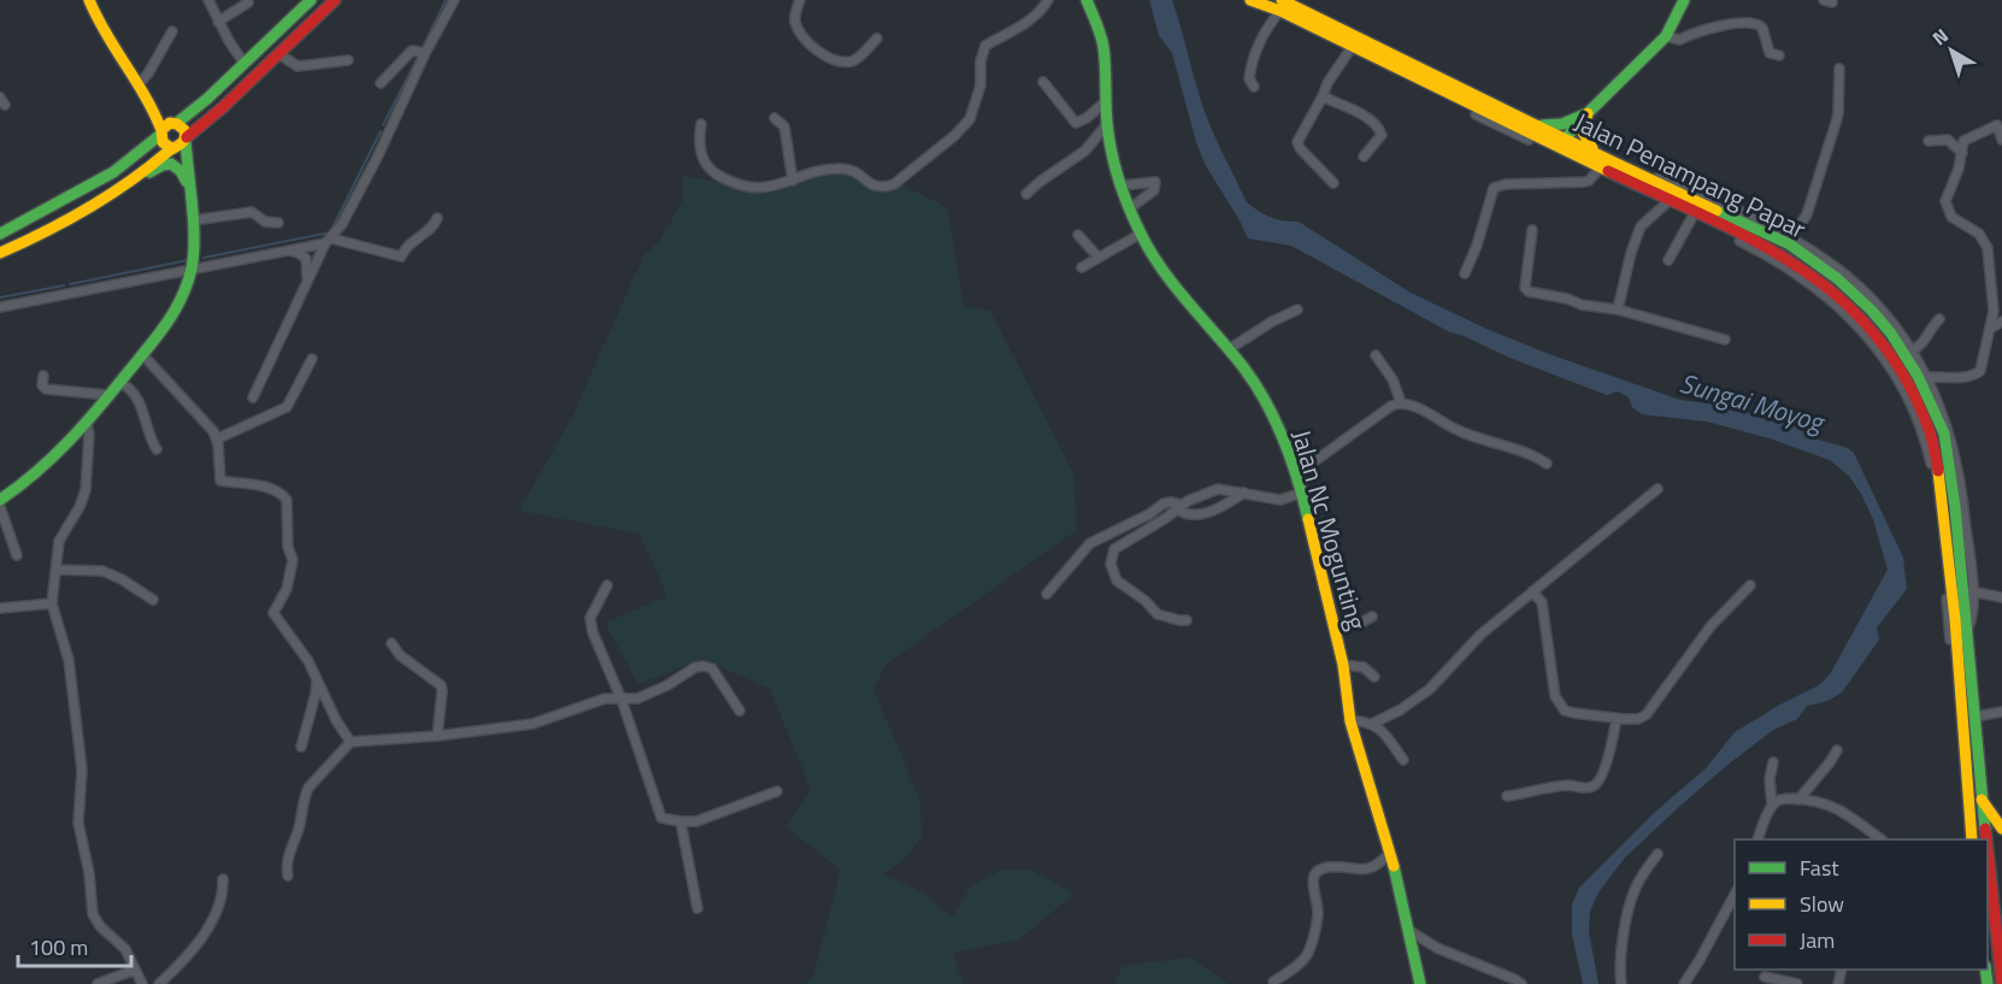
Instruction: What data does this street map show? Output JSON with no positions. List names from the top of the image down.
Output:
{
  "streets": {
    "main road": ["Jalan Penampang Papar", "Jalan Nc Mogunting"]
  },
  "water": ["Sungai Moyog"],
  "legend": ["Fast", "Slow", "Jam"],
  "scale_bar": "100 m",
  "north": "top left"
}
